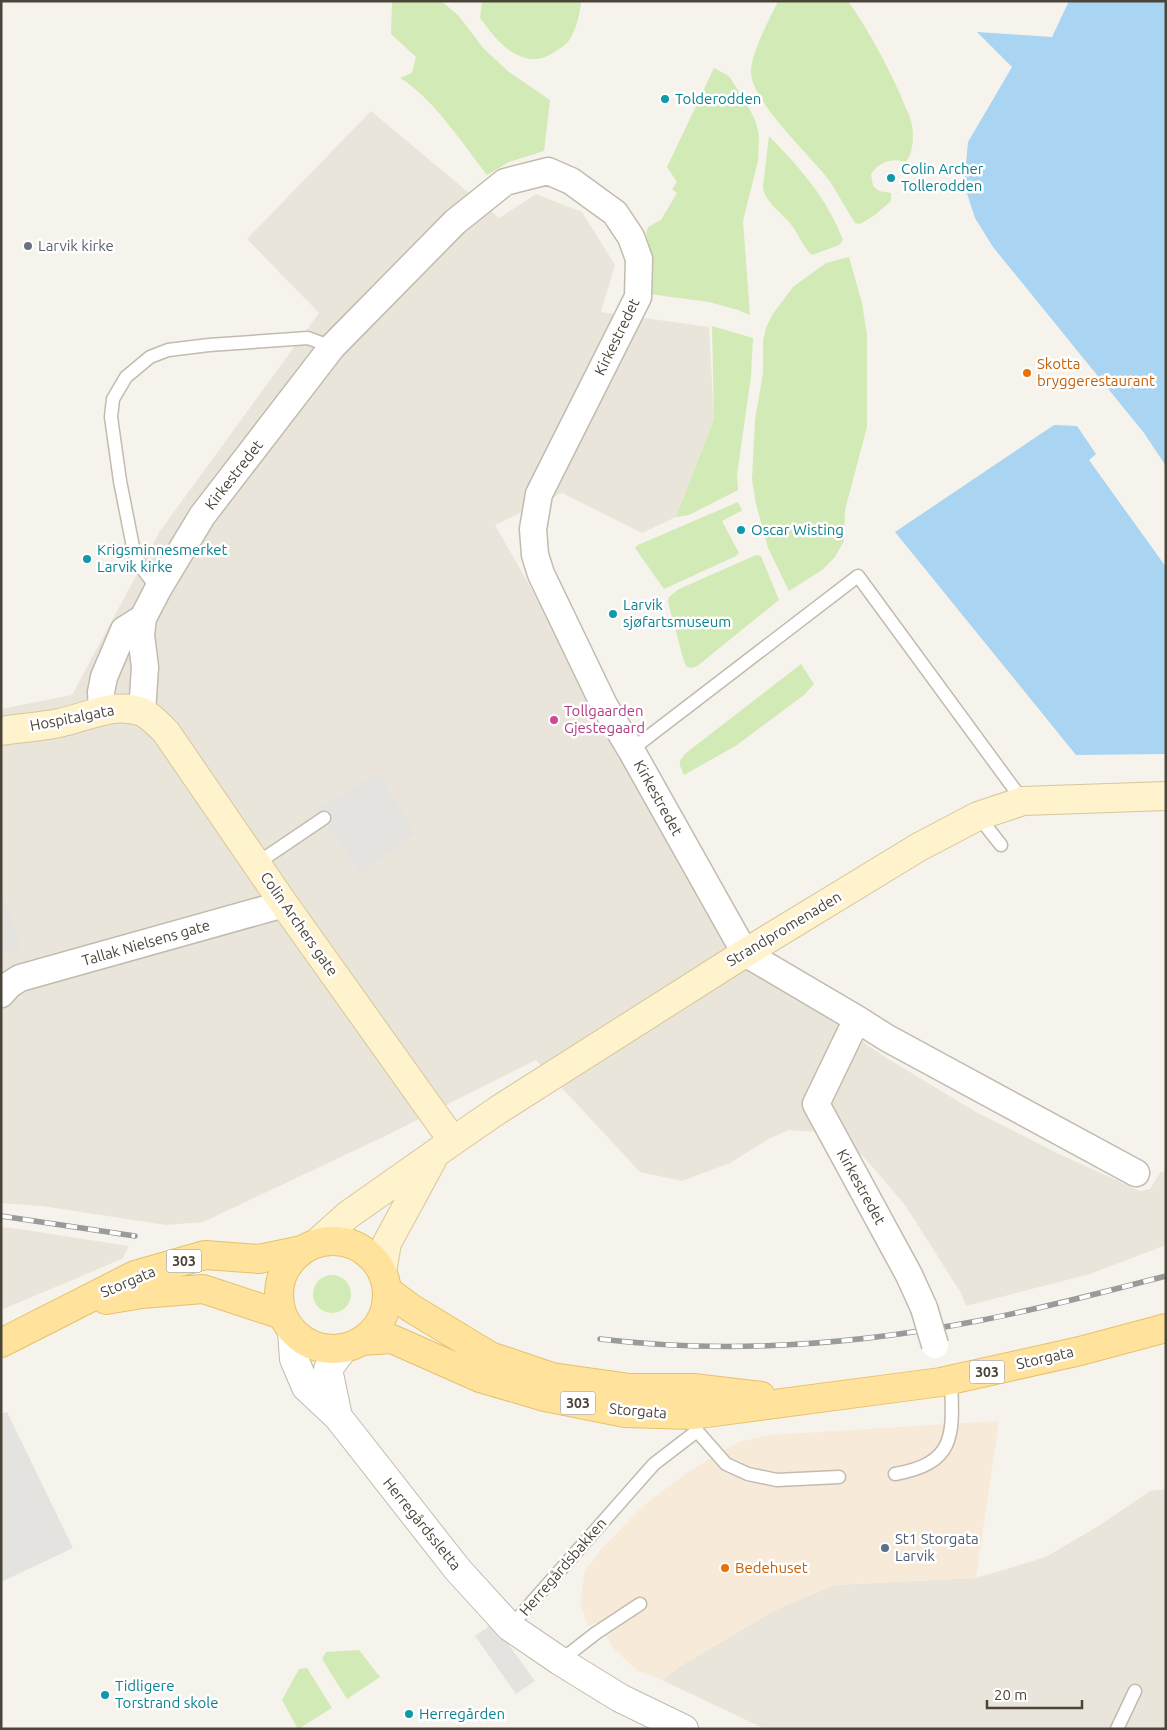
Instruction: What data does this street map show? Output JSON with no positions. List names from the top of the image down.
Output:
{
  "streets": {
    "main road": [
      "Hospitalgata",
      "Colin Archers gate",
      "Strandpromenaden",
      "303",
      "Storgata"
    ],
    "street": [
      "Kirkestredet",
      "Tallak Nielsens gate",
      "Herregårdssletta",
      "Herregårdsbakken"
    ]
  },
  "crossings": [
    ["Kirkestredet", "Hospitalgata"],
    ["Kirkestredet", "Strandpromenaden"],
    ["Kirkestredet", "Storgata"],
    ["Hospitalgata", "Colin Archers gate"],
    ["Colin Archers gate", "Strandpromenaden"],
    ["Colin Archers gate", "Tallak Nielsens gate"],
    ["Strandpromenaden", "303"],
    ["Strandpromenaden", "Storgata"],
    ["Strandpromenaden", "Herregårdssletta"],
    ["303", "Storgata"],
    ["303", "Herregårdssletta"],
    ["Storgata", "Herregårdssletta"],
    ["Storgata", "Herregårdsbakken"],
    ["Herregårdssletta", "Herregårdsbakken"]
  ],
  "places": [
    "Tolderodden",
    "Colin Archer Tollerodden",
    "Larvik kirke",
    "Skotta bryggerestaurant",
    "Oscar Wisting",
    "Krigsminnesmerket Larvik kirke",
    "Larvik sjøfartsmuseum",
    "Tollgaarden Gjestegaard",
    "St1 Storgata Larvik",
    "Bedehuset",
    "Tidligere Torstrand skole",
    "Herregården"
  ],
  "scale_bar": "20 m"
}
